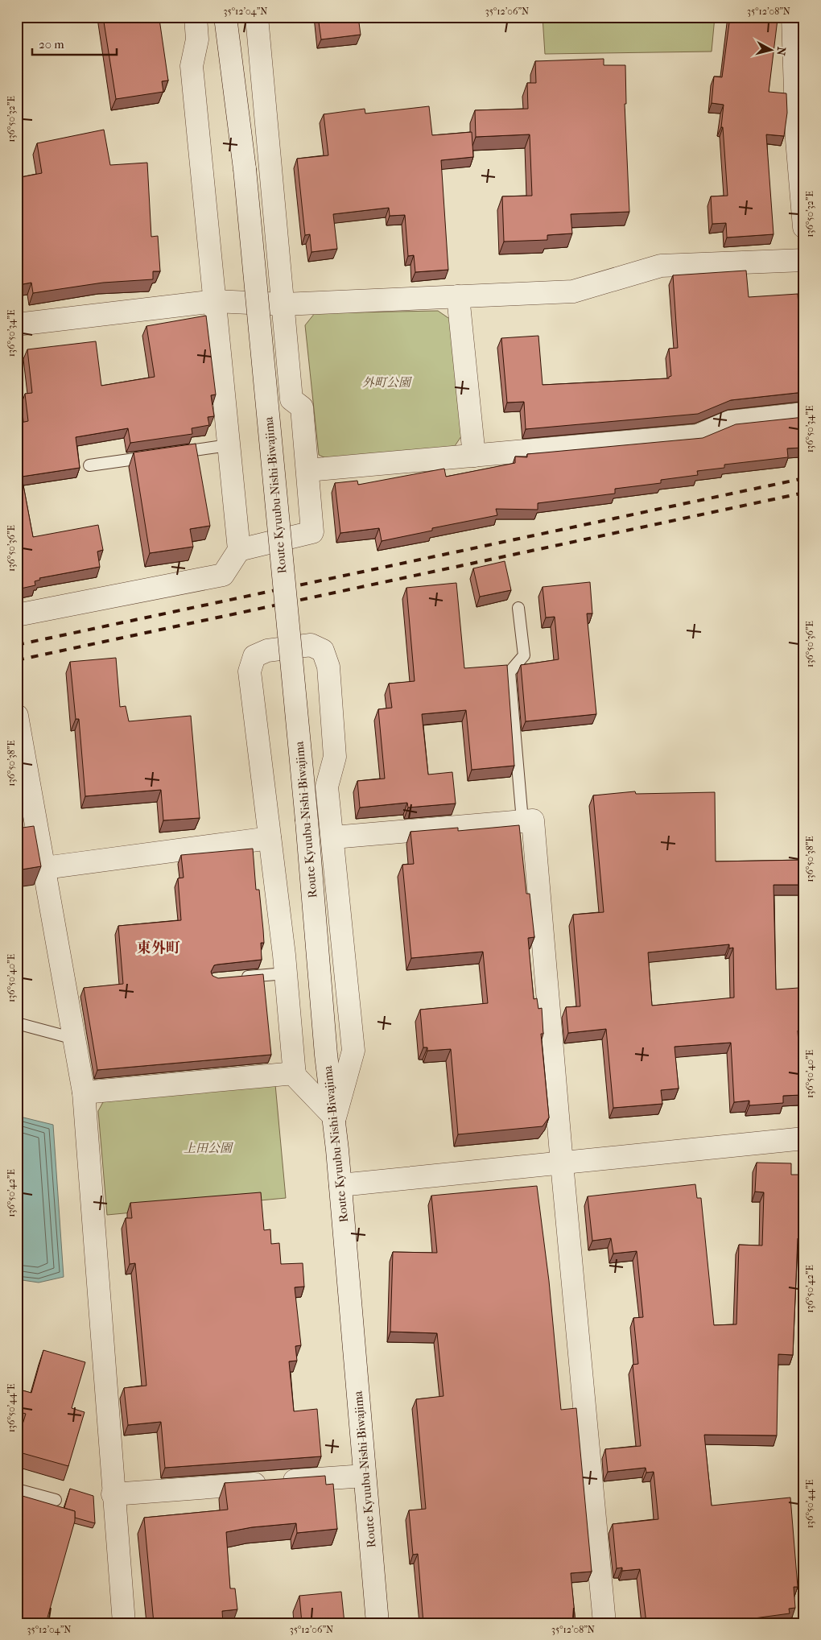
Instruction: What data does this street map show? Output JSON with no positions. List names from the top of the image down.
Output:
{
  "streets": {
    "street": ["Route Kyuubu-Nishi-Biwajima"]
  },
  "districts": ["東外町"],
  "parks": ["外町公園", "上田公園"],
  "scale_bar": "20 m",
  "north": "right",
  "coordinates": [
    "35°12'04\"N",
    "35°12'06\"N",
    "35°12'08\"N",
    "136°50'32\"E",
    "136°50'34\"E",
    "136°50'36\"E",
    "136°50'38\"E",
    "136°50'40\"E",
    "136°50'42\"E",
    "136°50'44\"E"
  ]
}
